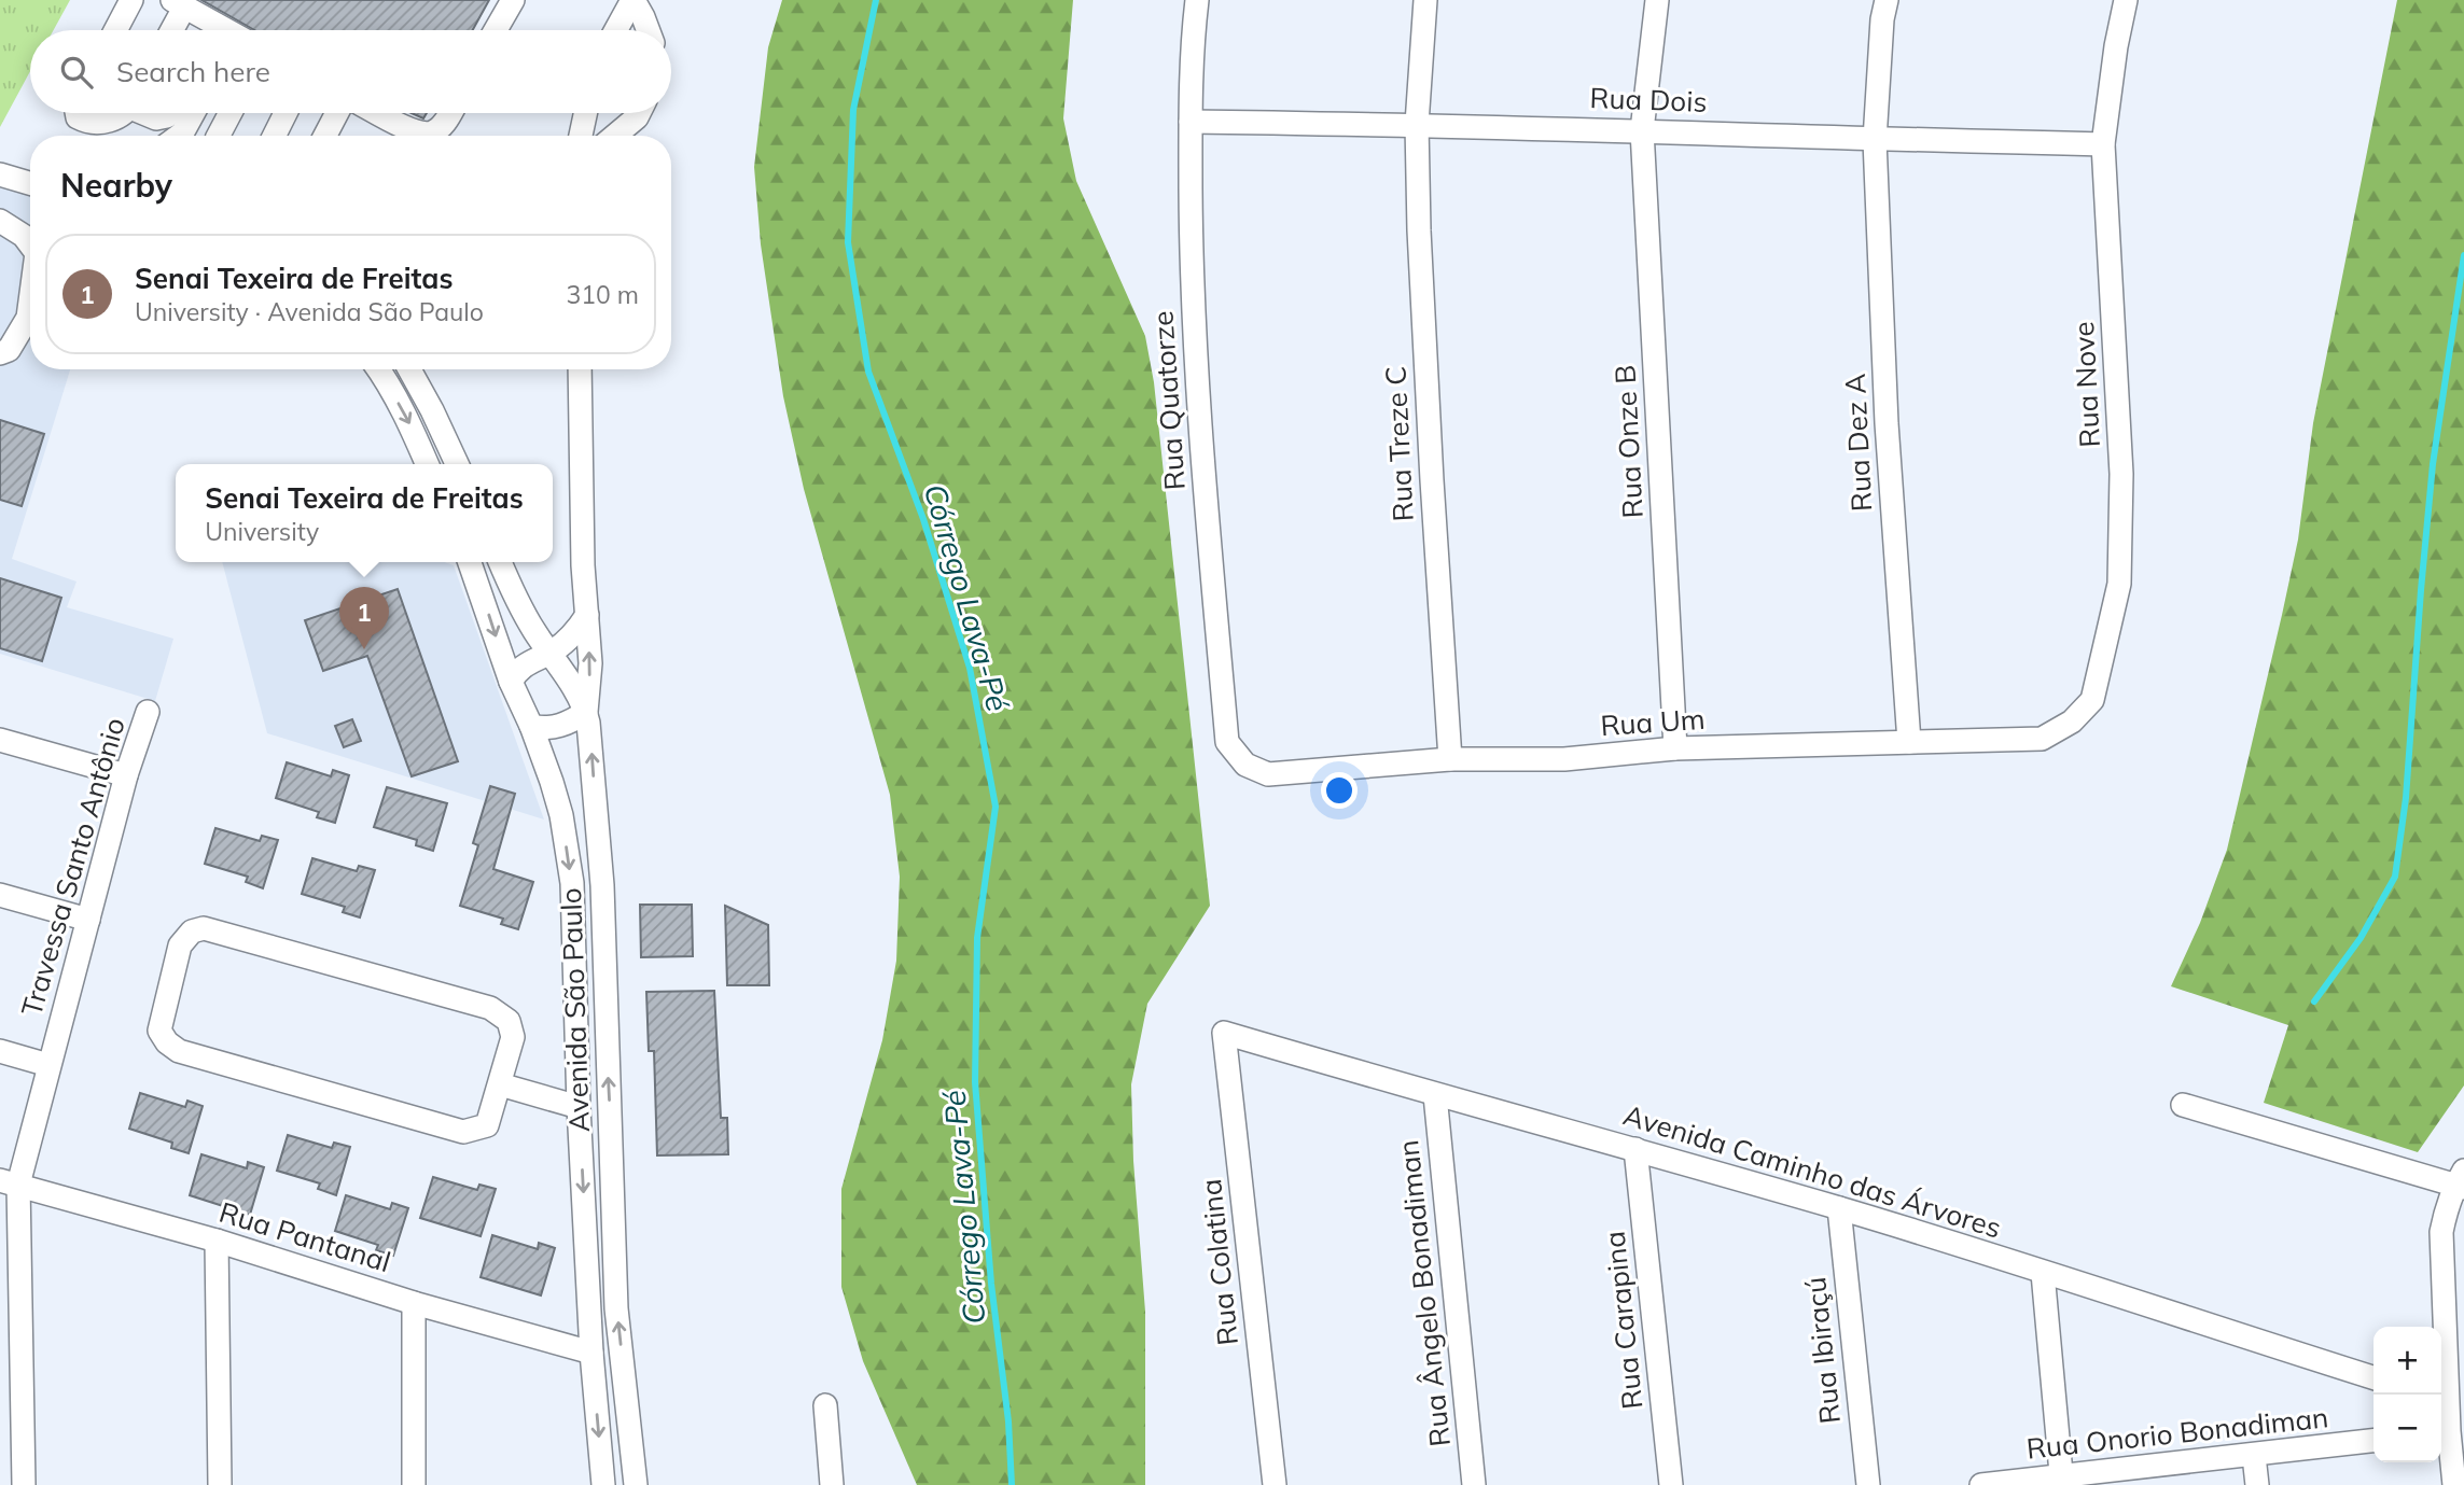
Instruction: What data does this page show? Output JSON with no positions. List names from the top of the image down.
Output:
{
  "streets": {
    "street": [
      "Rua Dois",
      "Rua Nove",
      "Rua Quatorze",
      "Rua Onze B",
      "Rua Dez A",
      "Rua Treze C",
      "Rua Um",
      "Travessa Santo Antônio",
      "Avenida São Paulo",
      "Avenida Caminho das Árvores",
      "Rua Pantanal",
      "Rua Colatina",
      "Rua Ângelo Bonadiman",
      "Rua Carapina",
      "Rua Ibiraçú",
      "Rua Onorio Bonadiman"
    ]
  },
  "crossings": [
    ["Rua Dois", "Rua Nove"],
    ["Rua Dois", "Rua Quatorze"],
    ["Rua Dois", "Rua Onze B"],
    ["Rua Dois", "Rua Dez A"],
    ["Rua Dois", "Rua Treze C"],
    ["Rua Nove", "Rua Um"],
    ["Rua Quatorze", "Rua Um"],
    ["Rua Onze B", "Rua Um"],
    ["Rua Dez A", "Rua Um"],
    ["Rua Treze C", "Rua Um"],
    ["Travessa Santo Antônio", "Rua Pantanal"],
    ["Avenida São Paulo", "Rua Pantanal"],
    ["Avenida Caminho das Árvores", "Rua Colatina"],
    ["Avenida Caminho das Árvores", "Rua Ângelo Bonadiman"],
    ["Avenida Caminho das Árvores", "Rua Carapina"],
    ["Avenida Caminho das Árvores", "Rua Ibiraçú"]
  ],
  "water": ["Córrego Lava-Pé"],
  "page": {
    "search": "Search here",
    "heading": "Nearby",
    "list": [
      {
        "mark": "1",
        "name": "Senai Texeira de Freitas",
        "note": "University · Avenida São Paulo",
        "value": "310 m"
      }
    ],
    "popup": ["Senai Texeira de Freitas", "University"],
    "pins": "1",
    "map_buttons": ["+", "−"]
  }
}
